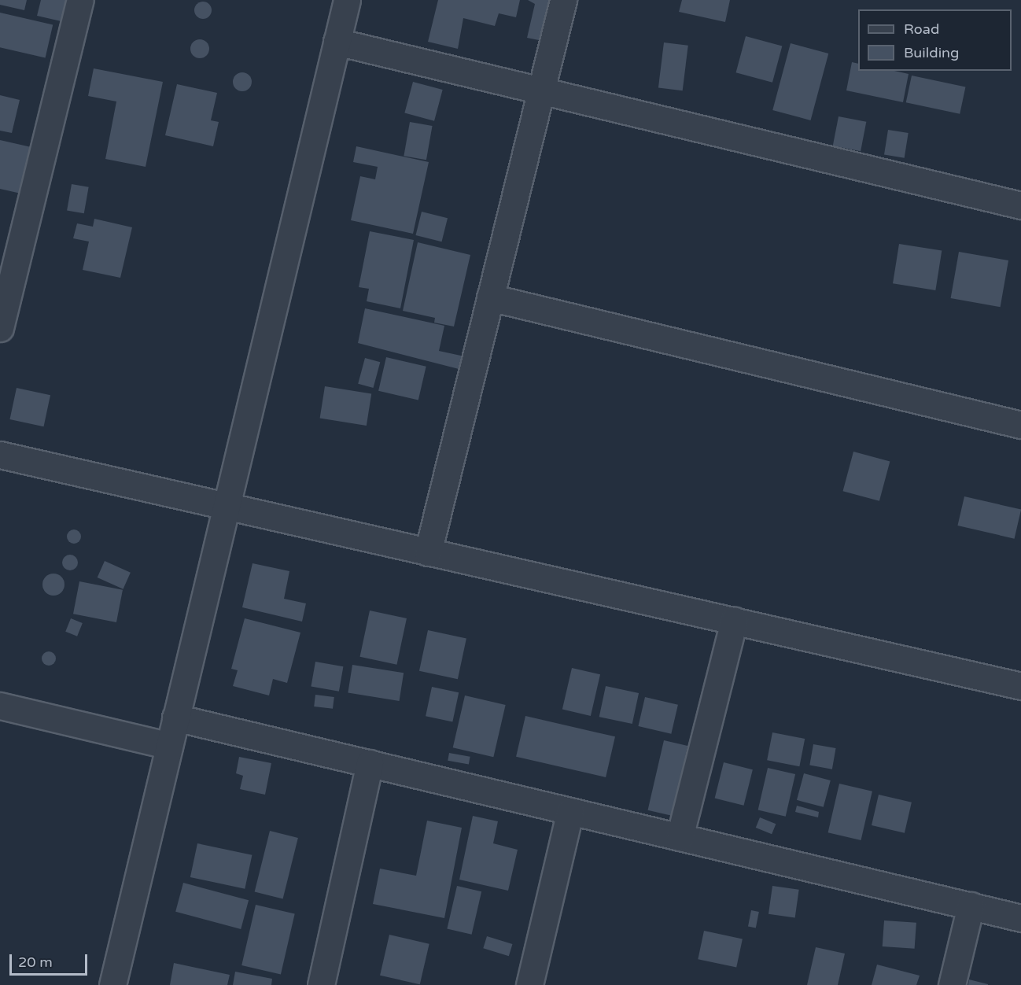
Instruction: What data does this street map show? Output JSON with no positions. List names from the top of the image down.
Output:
{
  "legend": ["Road", "Building"],
  "scale_bar": "20 m"
}
